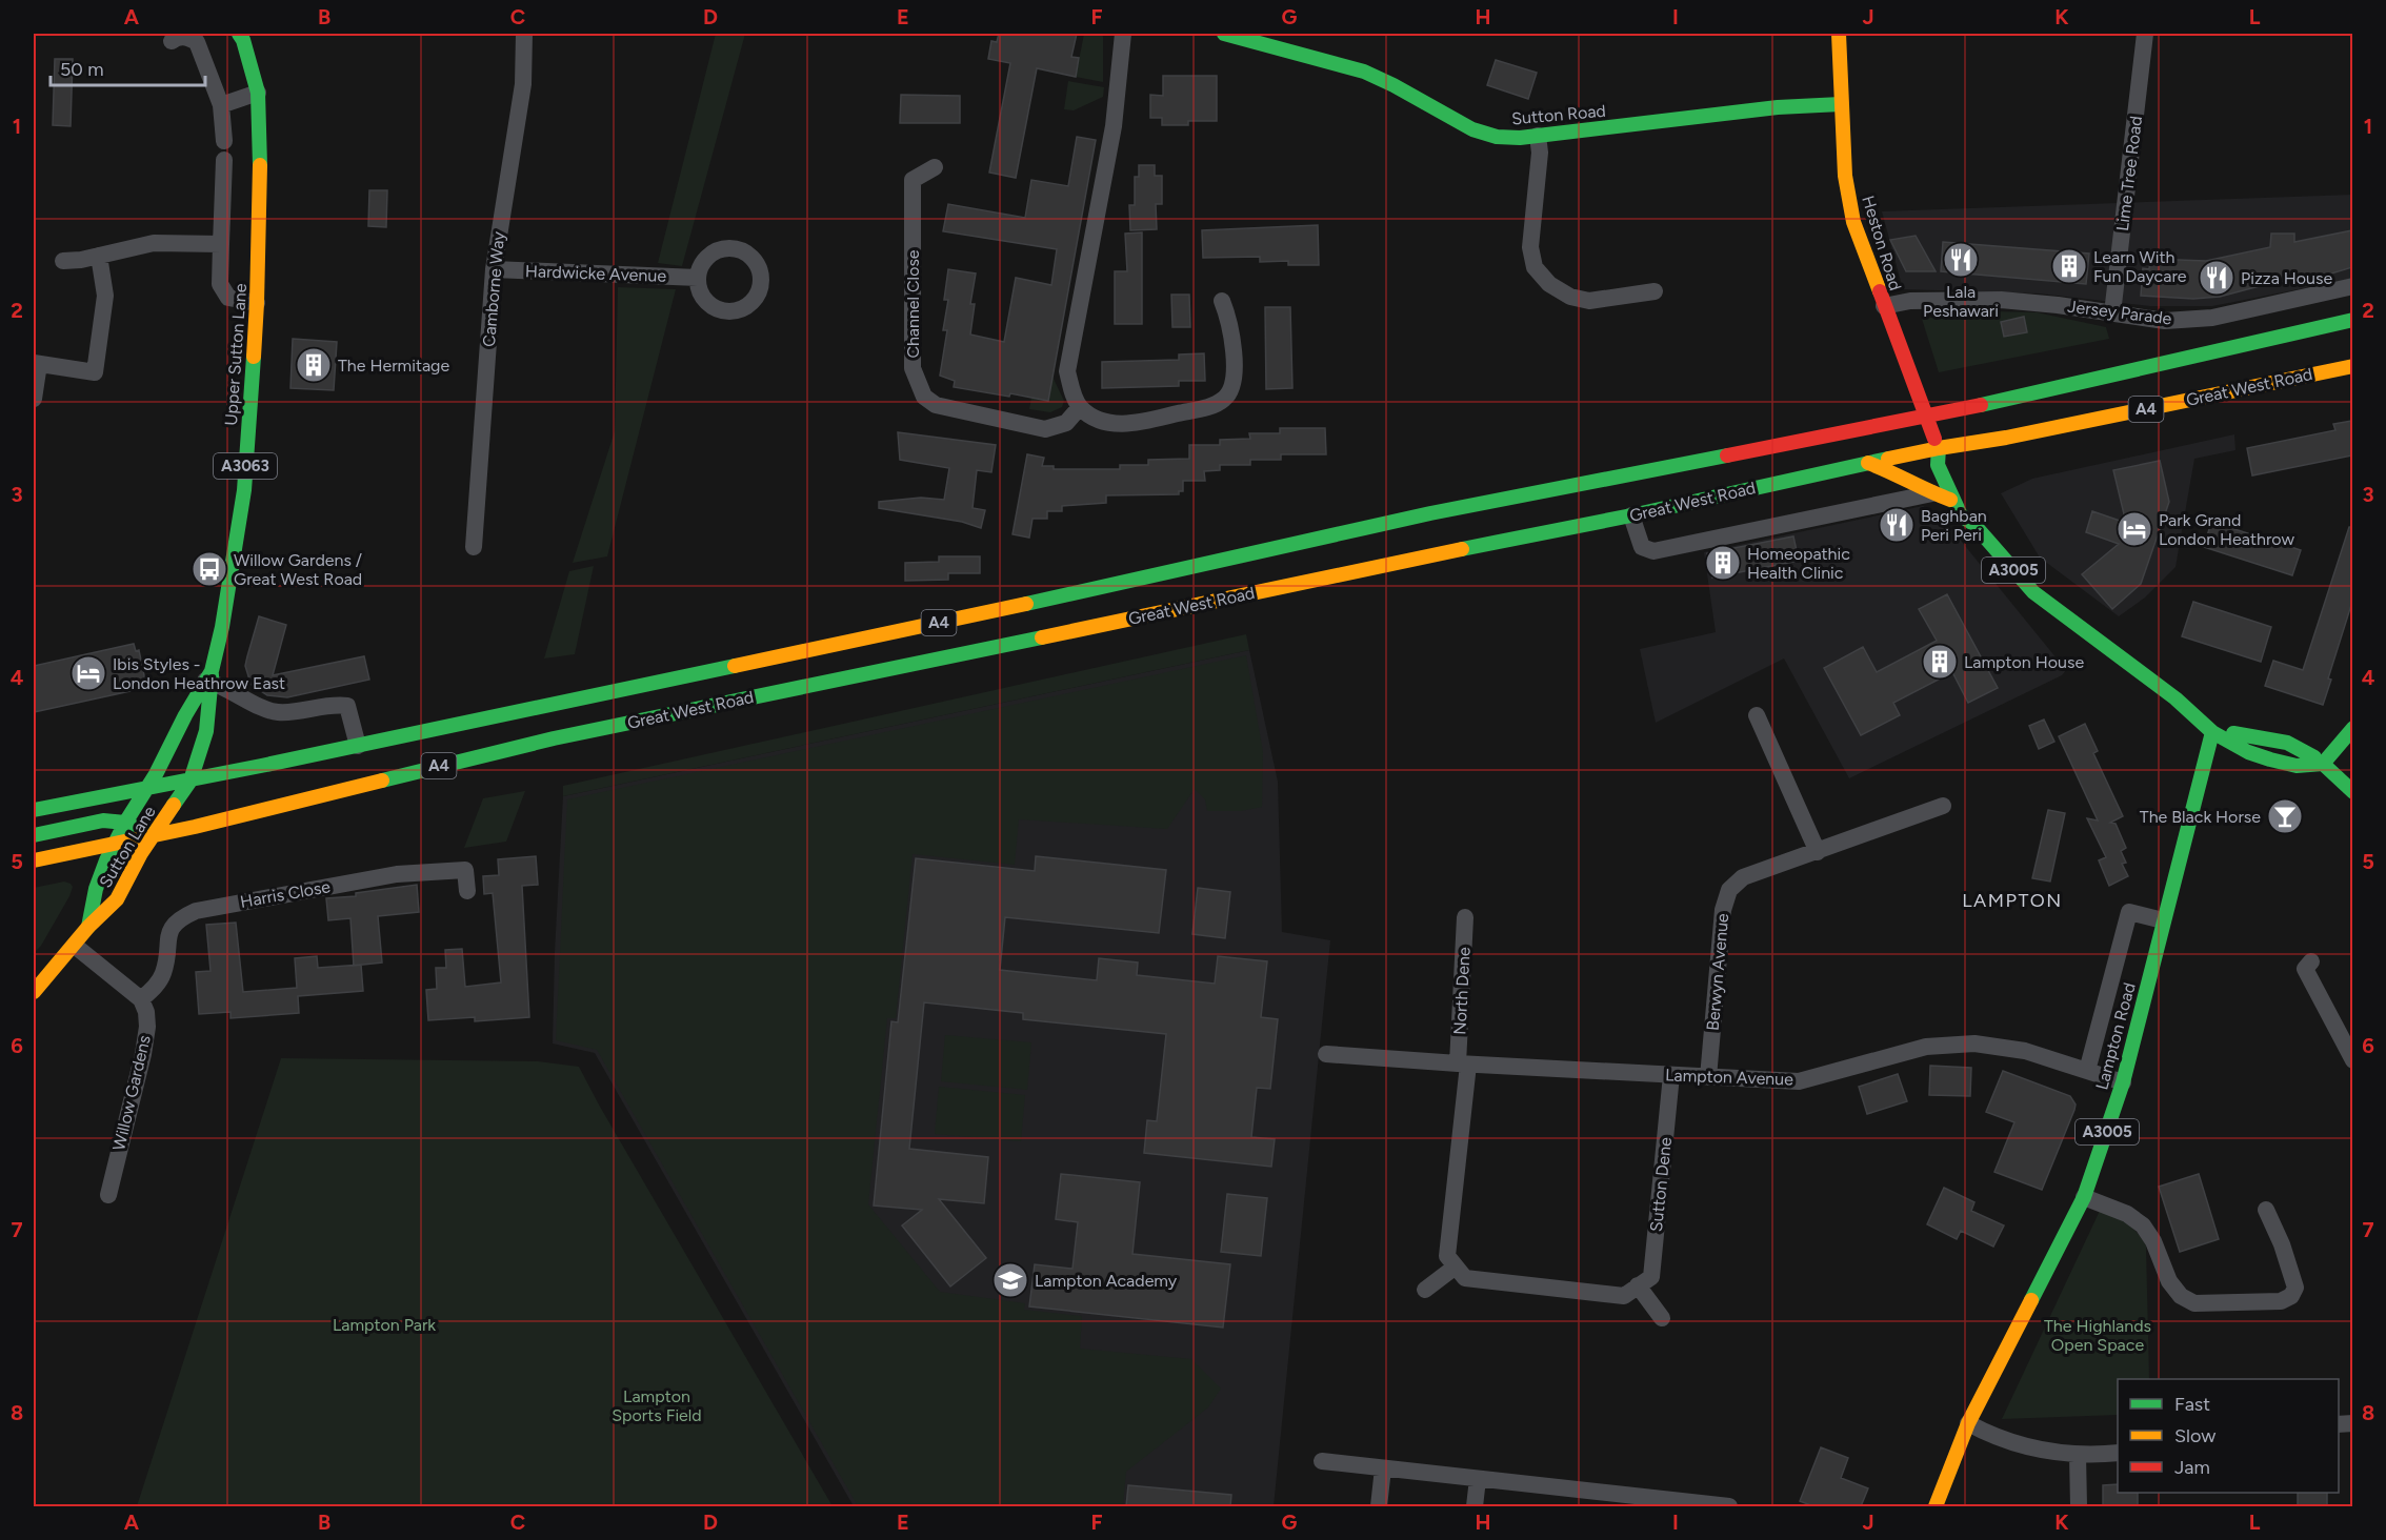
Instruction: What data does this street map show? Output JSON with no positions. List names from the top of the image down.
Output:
{
  "streets": {
    "main road": [
      "Sutton Road",
      "Heston Road",
      "Upper Sutton Lane",
      "Great West Road",
      "A4",
      "A3063",
      "A3005",
      "Sutton Lane",
      "Lampton Road"
    ],
    "street": [
      "Lime Tree Road",
      "Hardwicke Avenue",
      "Camborne Way",
      "Channel Close",
      "Jersey Parade",
      "Harris Close",
      "Berwyn Avenue",
      "North Dene",
      "Lampton Avenue",
      "Willow Gardens",
      "Sutton Dene"
    ]
  },
  "crossings": [
    ["Sutton Road", "Heston Road"],
    ["Lime Tree Road", "Jersey Parade"],
    ["Heston Road", "Jersey Parade"],
    ["Heston Road", "Great West Road"],
    ["Heston Road", "A3005"],
    ["Hardwicke Avenue", "Camborne Way"],
    ["Upper Sutton Lane", "Great West Road"],
    ["Upper Sutton Lane", "Sutton Lane"],
    ["Great West Road", "A3005"],
    ["Great West Road", "Sutton Lane"],
    ["A3005", "Lampton Road"],
    ["Harris Close", "Willow Gardens"],
    ["Berwyn Avenue", "Lampton Avenue"],
    ["North Dene", "Lampton Avenue"],
    ["Lampton Road", "Lampton Avenue"],
    ["Lampton Avenue", "Sutton Dene"]
  ],
  "districts": ["LAMPTON"],
  "parks": ["Lampton Park", "The Highlands Open Space", "Lampton Sports Field"],
  "places": {
    "restaurant": ["Lala Peshawari", "Pizza House", "Baghban Peri Peri"],
    "building": [
      "Learn With Fun Daycare",
      "The Hermitage",
      "Homeopathic Health Clinic",
      "Lampton House"
    ],
    "hotel": ["Park Grand London Heathrow", "Ibis Styles - London Heathrow East"],
    "bus stop": ["Willow Gardens / Great West Road"],
    "bar": ["The Black Horse"],
    "school or university": ["Lampton Academy"]
  },
  "legend": ["Fast", "Slow", "Jam"],
  "scale_bar": "50 m",
  "grid": {
    "columns": [
      "A",
      "B",
      "C",
      "D",
      "E",
      "F",
      "G",
      "H",
      "I",
      "J",
      "K",
      "L"
    ],
    "rows": [
      "1",
      "2",
      "3",
      "4",
      "5",
      "6",
      "7",
      "8"
    ]
  }
}
